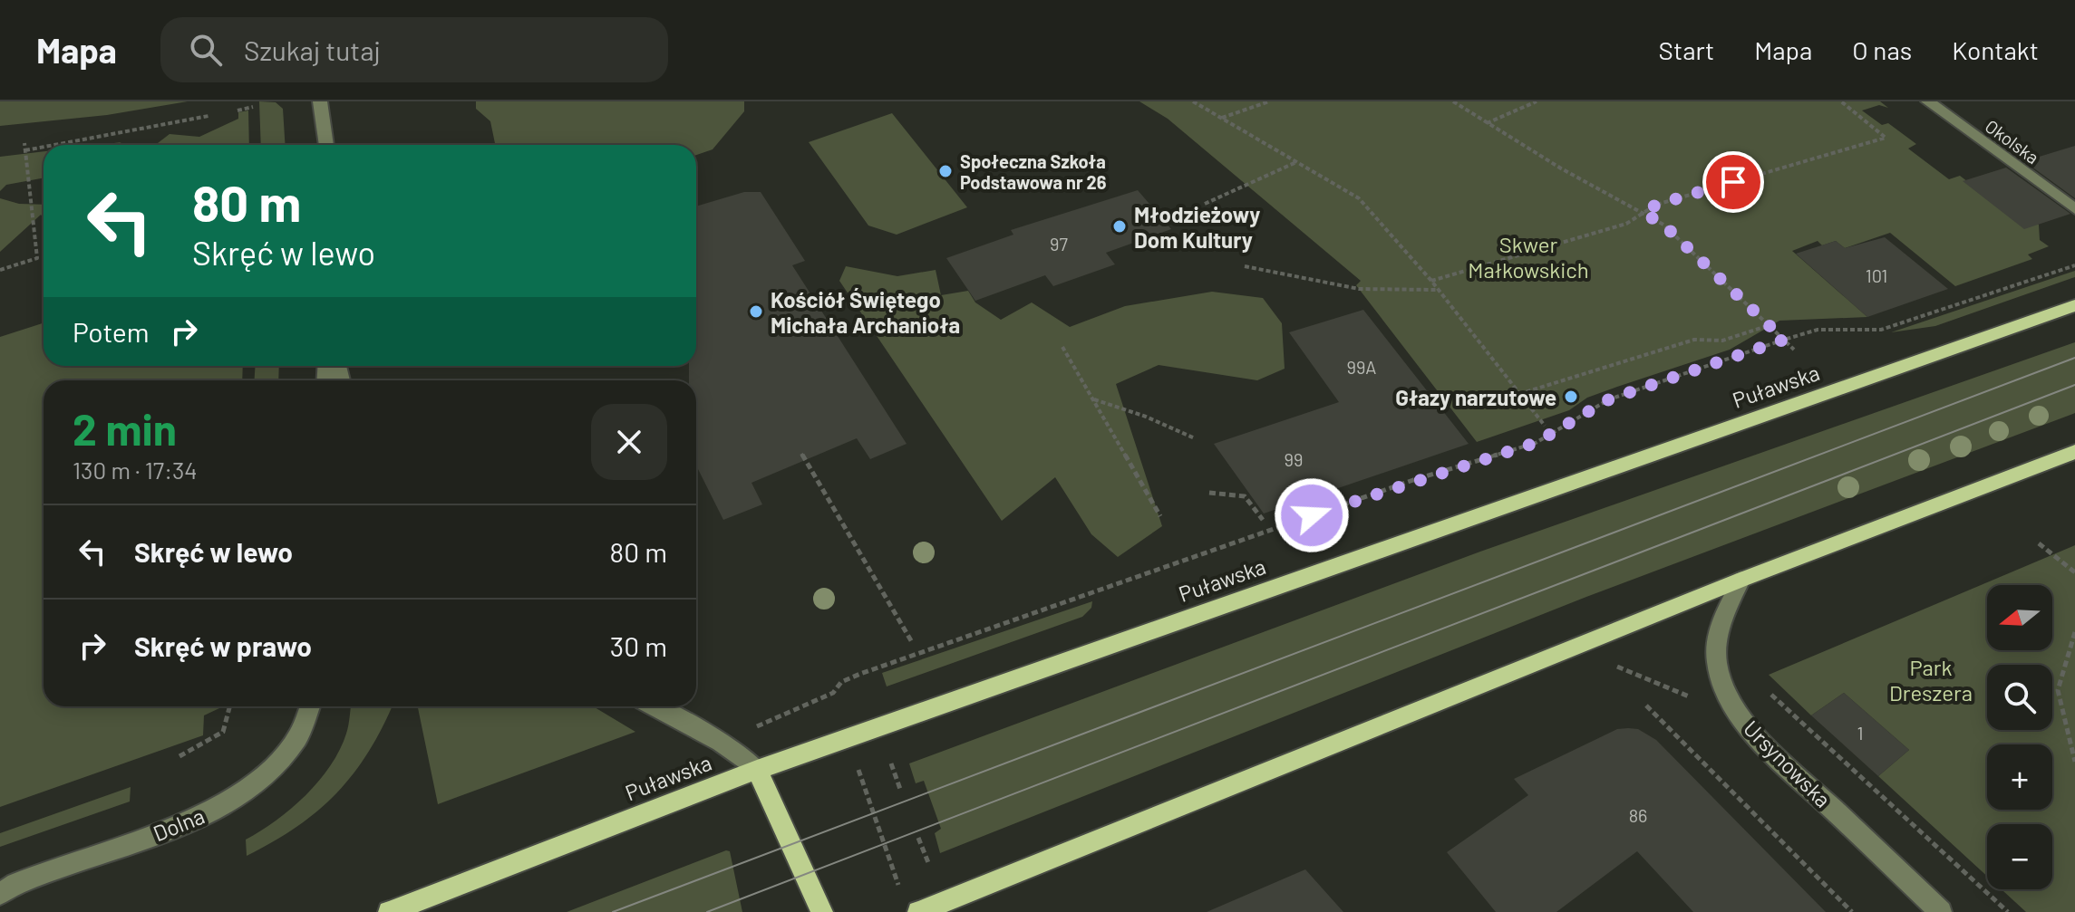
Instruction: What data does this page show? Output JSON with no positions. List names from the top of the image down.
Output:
{
  "streets": {
    "main road": ["Puławska"],
    "street": ["Okolska", "Ursynowska", "Dolna"]
  },
  "parks": ["Skwer Małkowskich", "Park Dreszera"],
  "places": [
    "Społeczna Szkoła Podstawowa nr 26",
    "Młodzieżowy Dom Kultury",
    "Kościół Świętego Michała Archanioła",
    "Głazy narzutowe"
  ],
  "house_numbers": [
    "97",
    "101",
    "99A",
    "99",
    "1",
    "86"
  ],
  "north": "left",
  "page": {
    "header": "Mapa",
    "search": "Szukaj tutaj",
    "nav": [
      "Start",
      "Mapa",
      "O nas",
      "Kontakt"
    ],
    "turn": ["80 m", "Skręć w lewo"],
    "then": "Potem",
    "heading": ["2 min", "130 m · 17:34"],
    "list": [
      {
        "name": "Skręć w lewo",
        "value": "80 m"
      },
      {
        "name": "Skręć w prawo",
        "value": "30 m"
      }
    ],
    "map_buttons": ["+", "−"]
  }
}
